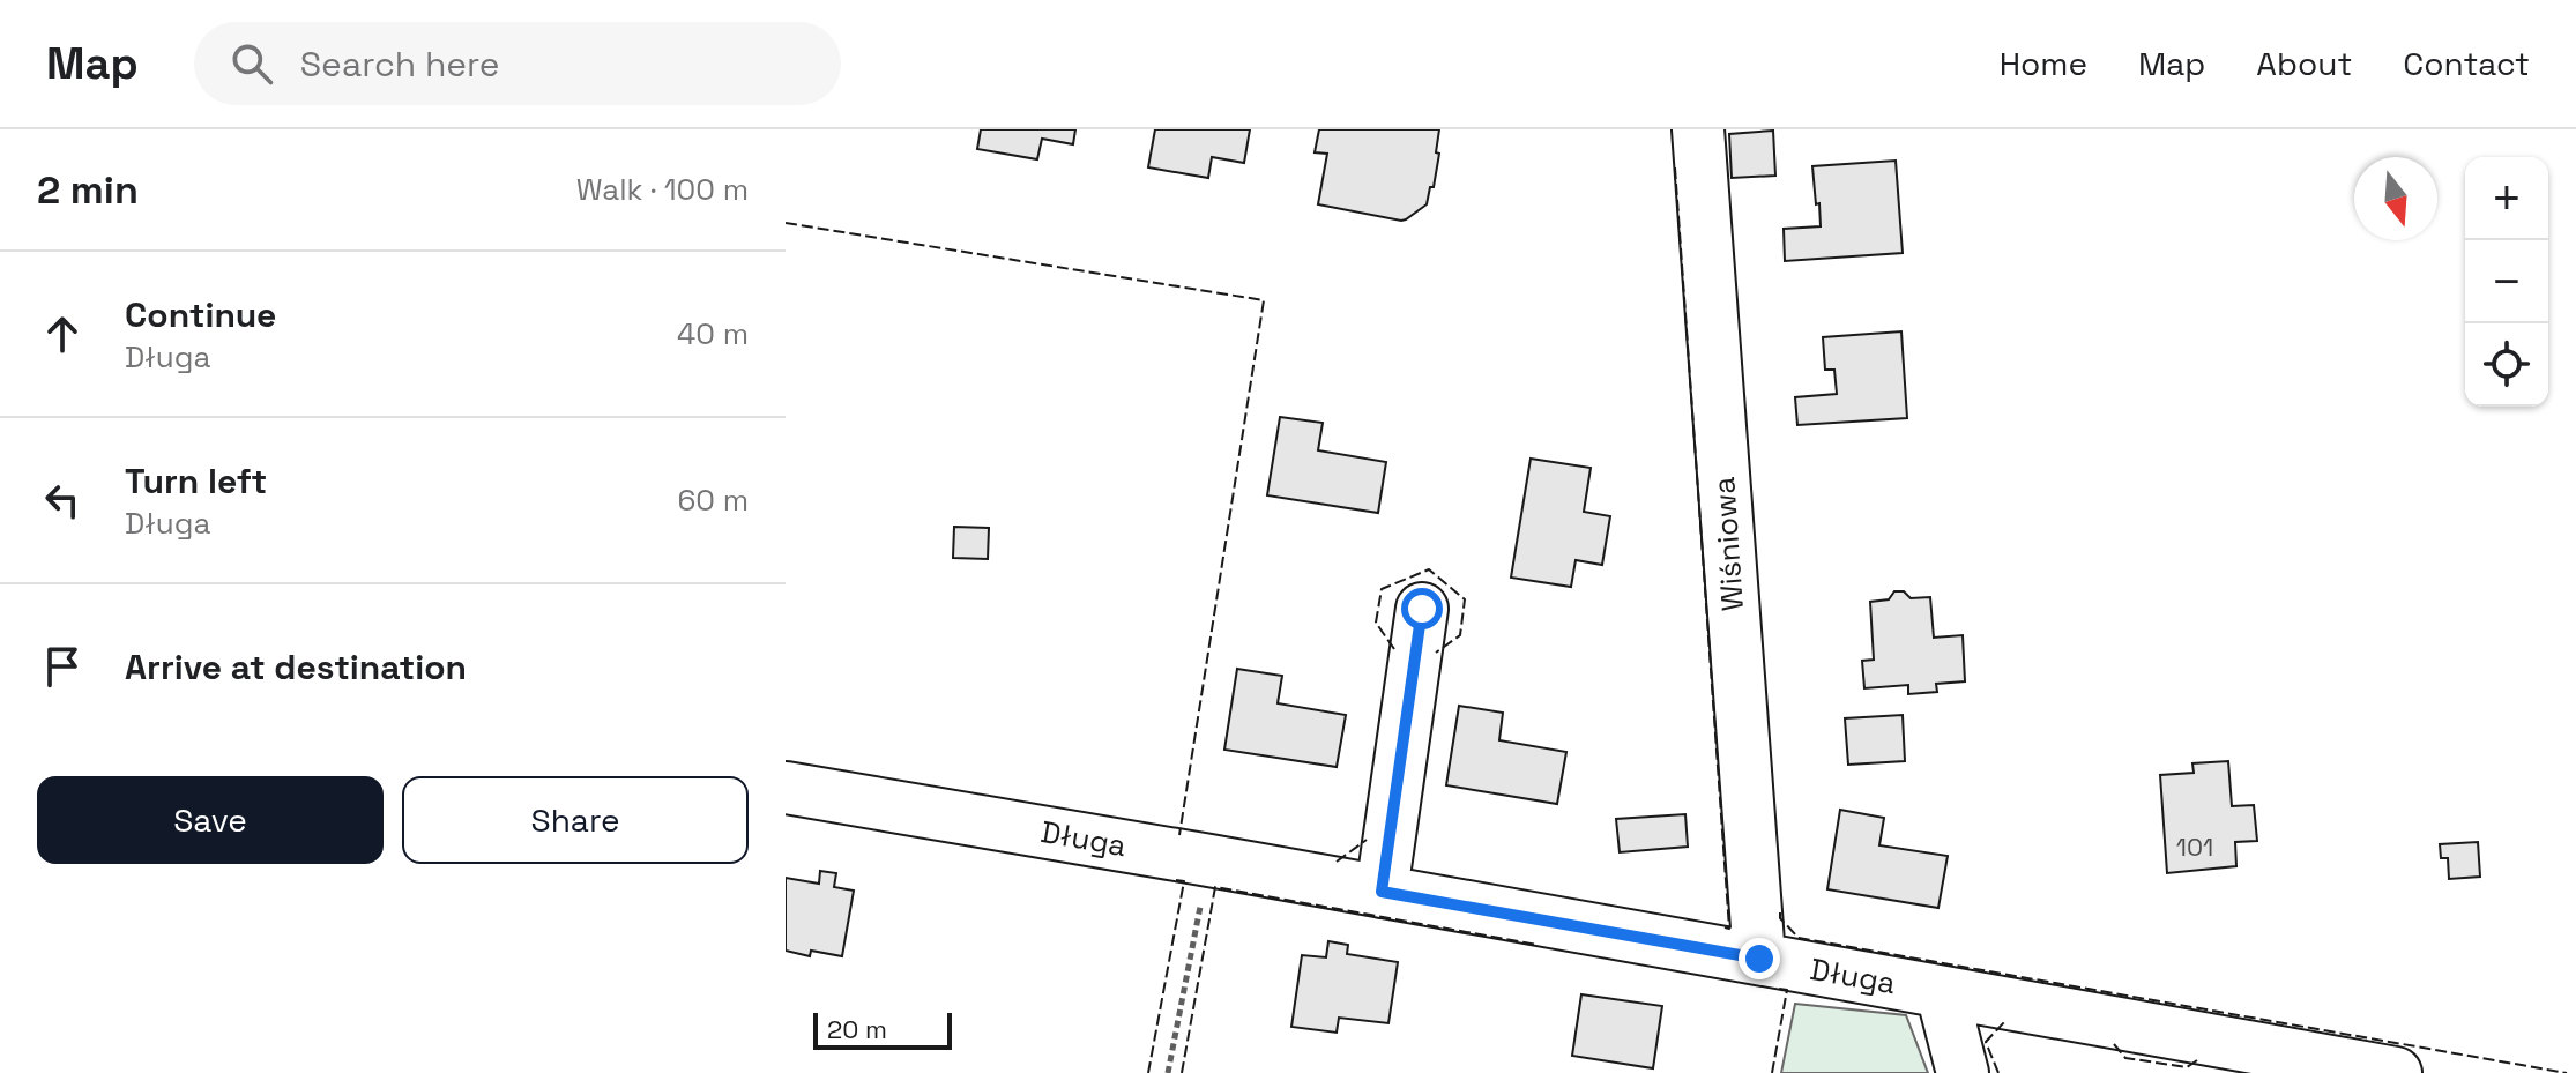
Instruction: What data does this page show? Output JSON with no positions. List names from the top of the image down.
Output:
{
  "streets": {
    "street": ["Wiśniowa", "Długa"]
  },
  "crossings": [
    ["Wiśniowa", "Długa"]
  ],
  "house_numbers": ["101"],
  "scale_bar": "20 m",
  "north": "bottom",
  "page": {
    "header": "Map",
    "search": "Search here",
    "nav": [
      "Home",
      "Map",
      "About",
      "Contact"
    ],
    "heading": ["2 min", "Walk · 100 m"],
    "map_buttons": ["+", "−"],
    "list": [
      ["Continue", "Długa", "40 m"],
      ["Turn left", "Długa", "60 m"],
      "Arrive at destination"
    ],
    "buttons": ["Save", "Share"],
    "scale": "20 m"
  }
}
